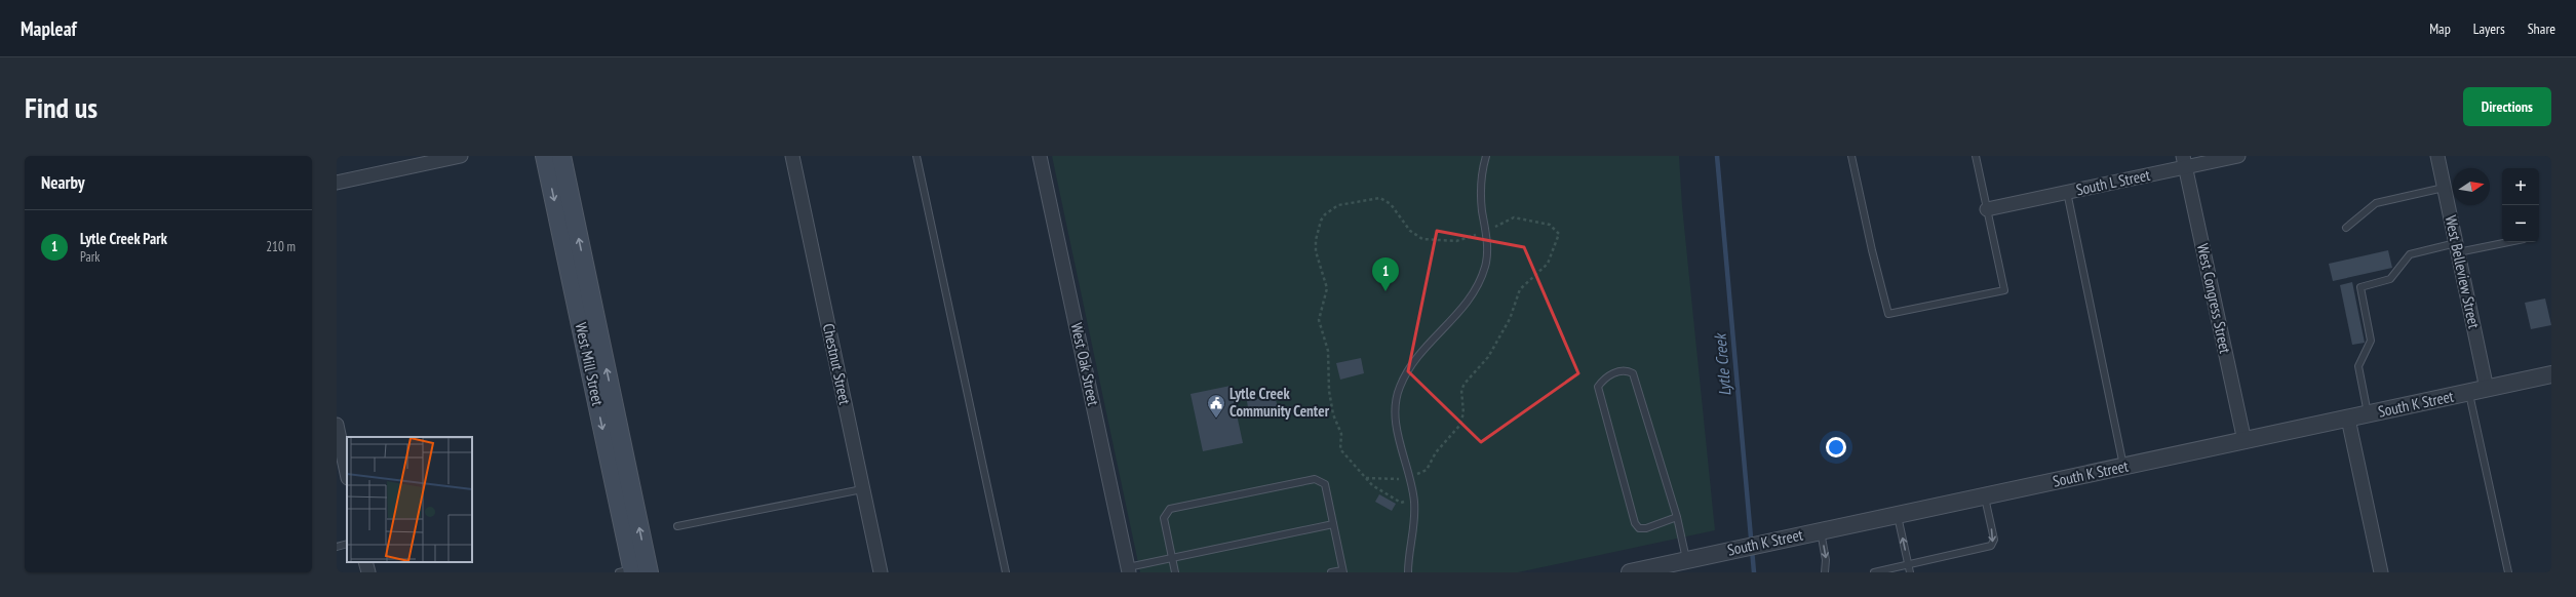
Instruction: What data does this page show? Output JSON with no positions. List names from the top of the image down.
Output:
{
  "streets": {
    "main road": ["West Mill Street"],
    "street": [
      "South L Street",
      "West Belleview Street",
      "West Congress Street",
      "Chestnut Street",
      "West Oak Street",
      "South K Street"
    ]
  },
  "crossings": [
    ["South L Street", "West Congress Street"],
    ["West Belleview Street", "South K Street"],
    ["West Congress Street", "South K Street"]
  ],
  "water": ["Lytle Creek"],
  "places": {
    "public building": ["Lytle Creek Community Center"]
  },
  "north": "right",
  "page": {
    "header": "Mapleaf",
    "nav": ["Map", "Layers", "Share"],
    "buttons": "Directions",
    "title": "Find us",
    "heading": "Nearby",
    "map_buttons": ["+", "−"],
    "list": [
      {
        "mark": "1",
        "name": "Lytle Creek Park",
        "note": "Park",
        "value": "210 m"
      }
    ],
    "pins": "1"
  }
}
